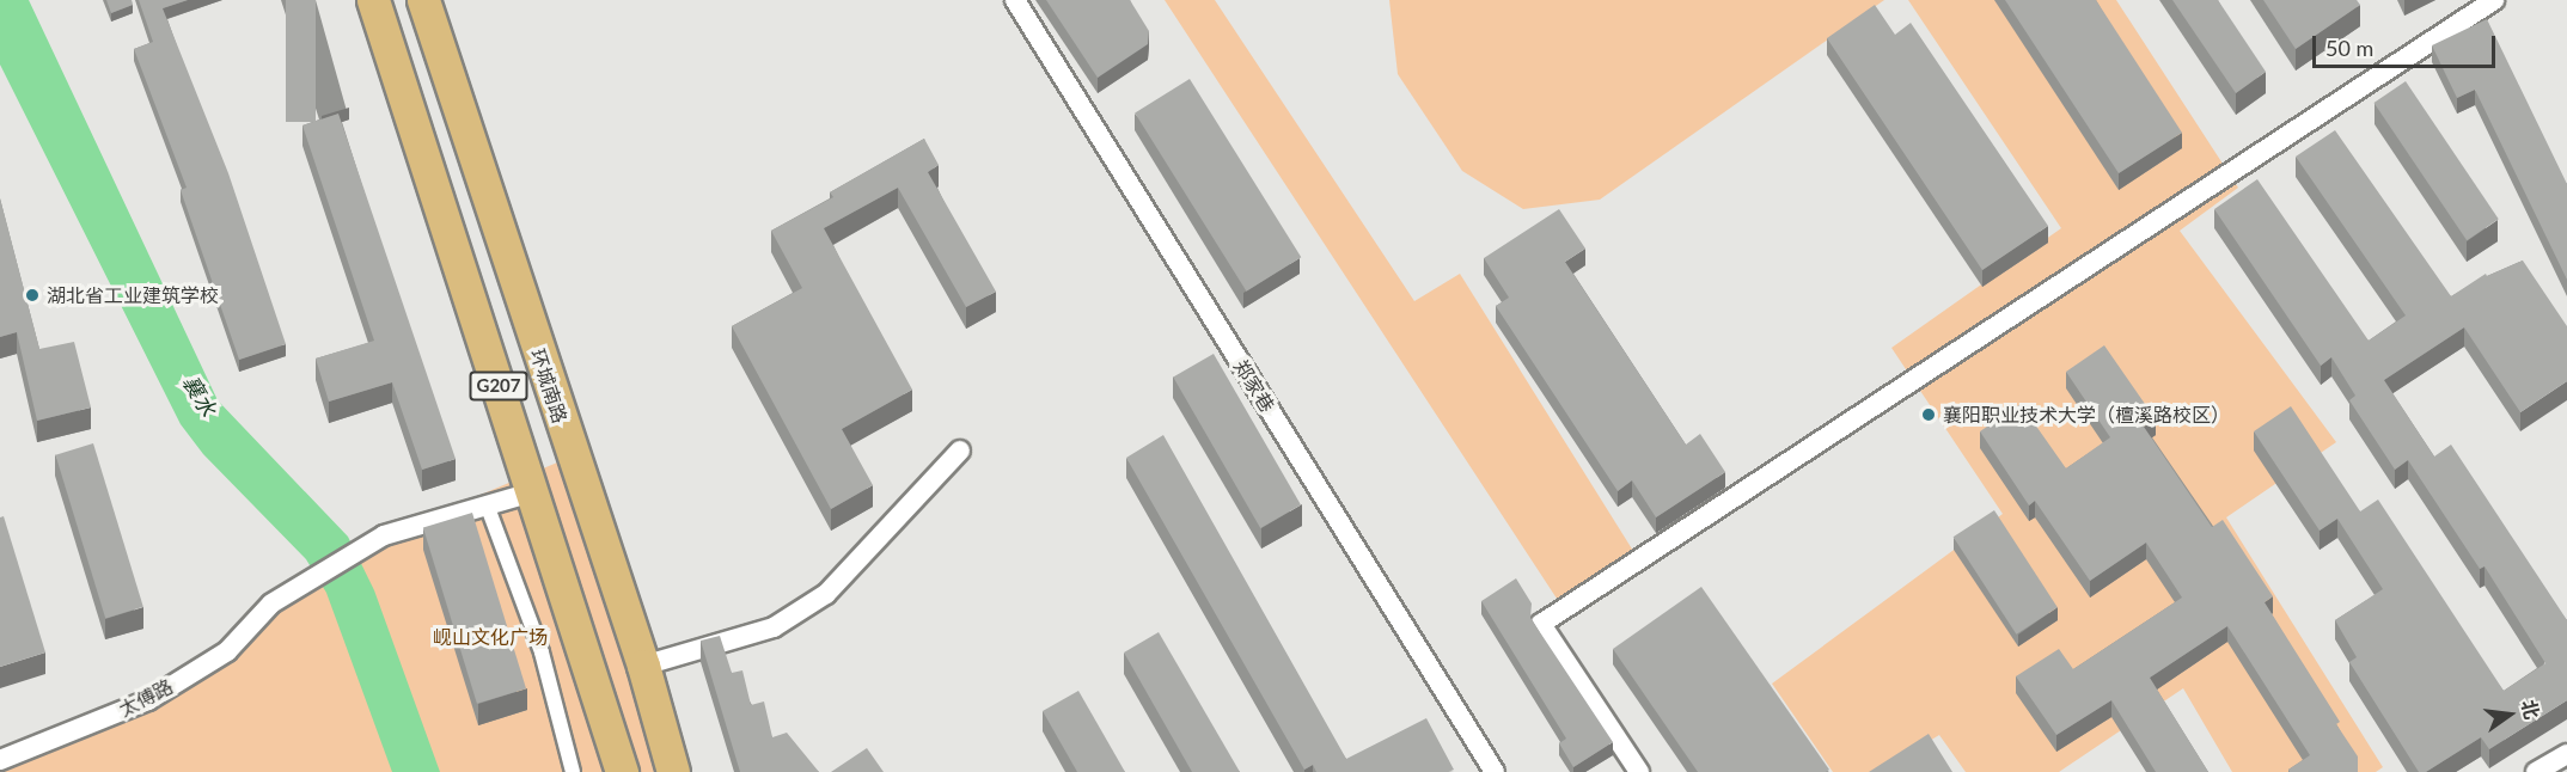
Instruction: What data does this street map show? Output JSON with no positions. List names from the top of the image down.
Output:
{
  "streets": {
    "highway": ["G207", "环城南路"],
    "street": ["郑家巷", "太傅路"]
  },
  "crossings": [
    ["G207", "太傅路"]
  ],
  "water": ["襄水"],
  "parks": ["岘山文化广场"],
  "places": ["湖北省工业建筑学校", "襄阳职业技术大学（檀溪路校区）"],
  "scale_bar": "50 m",
  "north": "right"
}
